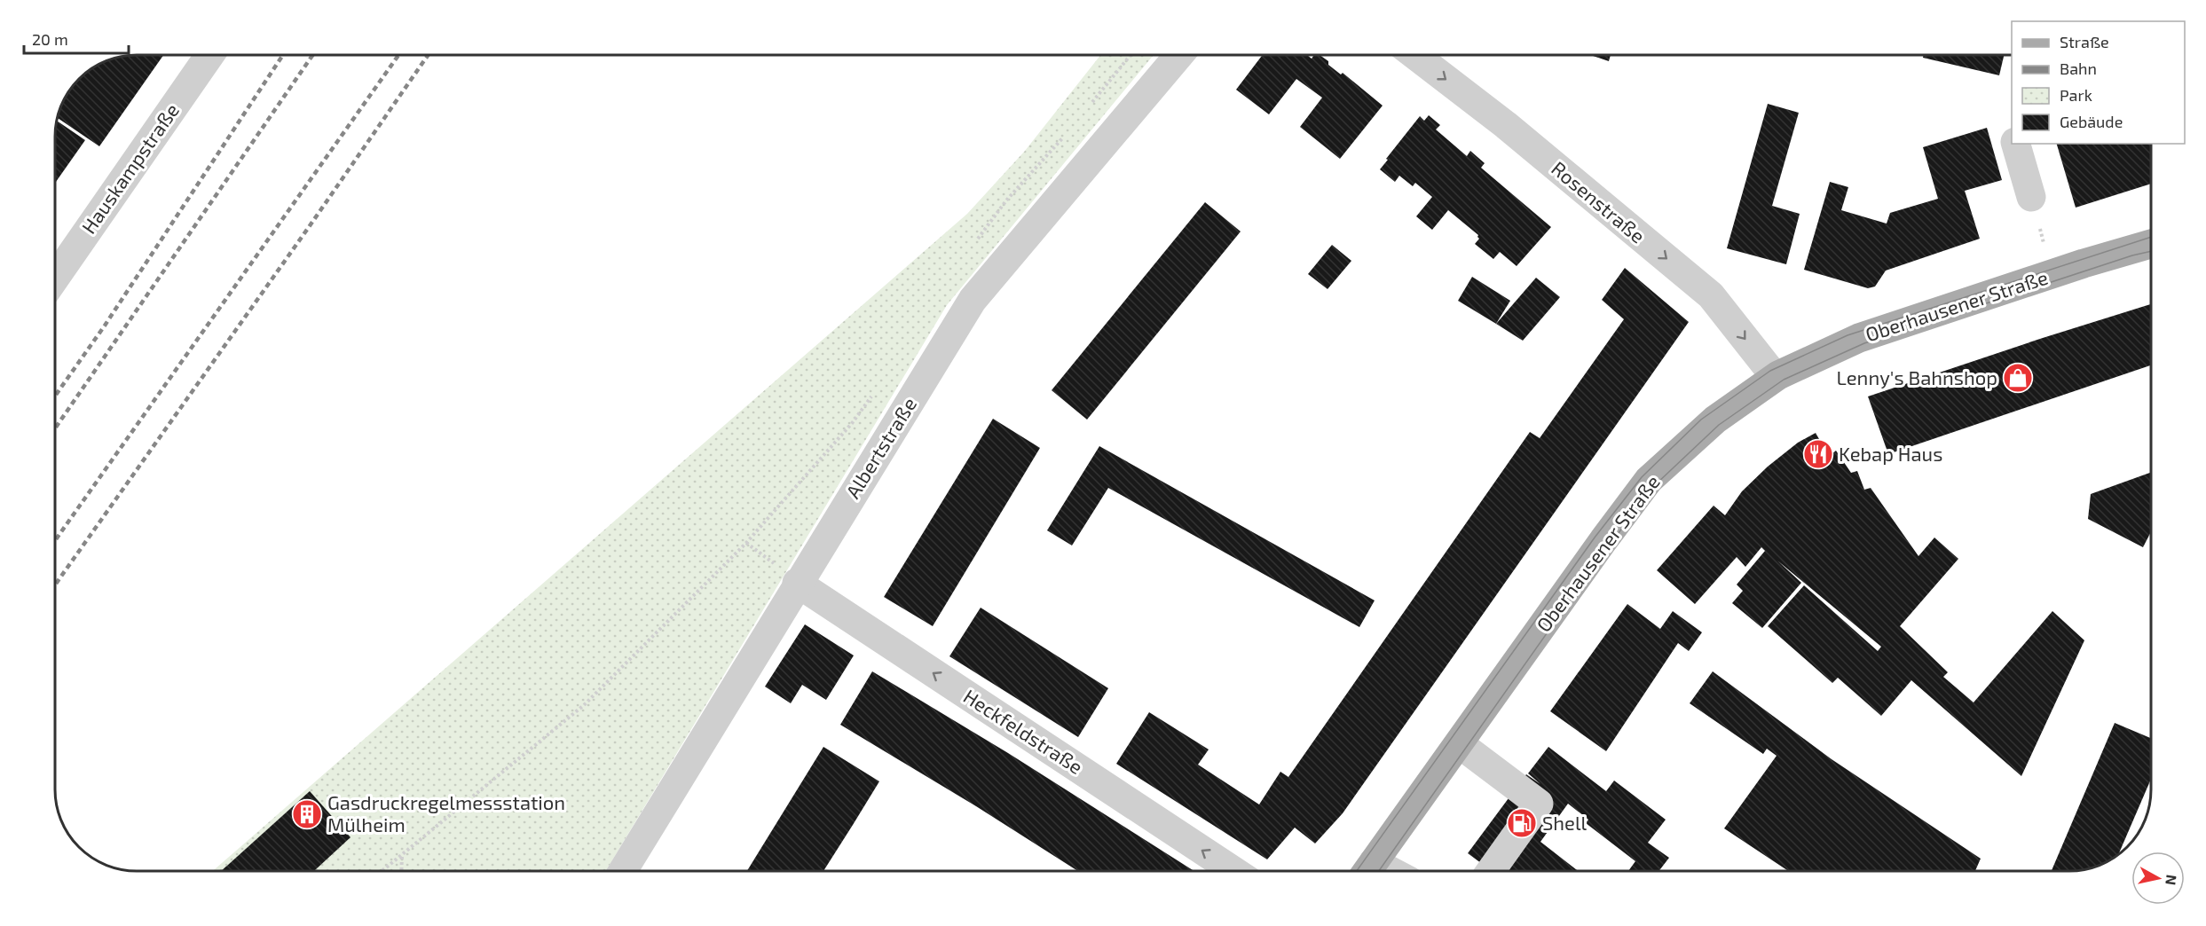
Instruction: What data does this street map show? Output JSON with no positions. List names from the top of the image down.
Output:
{
  "streets": {
    "main road": ["Oberhausener Straße"],
    "street": [
      "Hauskampstraße",
      "Rosenstraße",
      "Albertstraße",
      "Heckfeldstraße"
    ]
  },
  "crossings": [
    ["Rosenstraße", "Oberhausener Straße"],
    ["Albertstraße", "Heckfeldstraße"]
  ],
  "one_way": ["Rosenstraße", "Heckfeldstraße"],
  "places": {
    "shop": ["Lenny's Bahnshop"],
    "restaurant": ["Kebap Haus"],
    "building": ["Gasdruckregelmessstation Mülheim"],
    "fuel station": ["Shell"]
  },
  "legend": [
    "Straße",
    "Bahn",
    "Park",
    "Gebäude"
  ],
  "scale_bar": "20 m",
  "north": "right"
}
